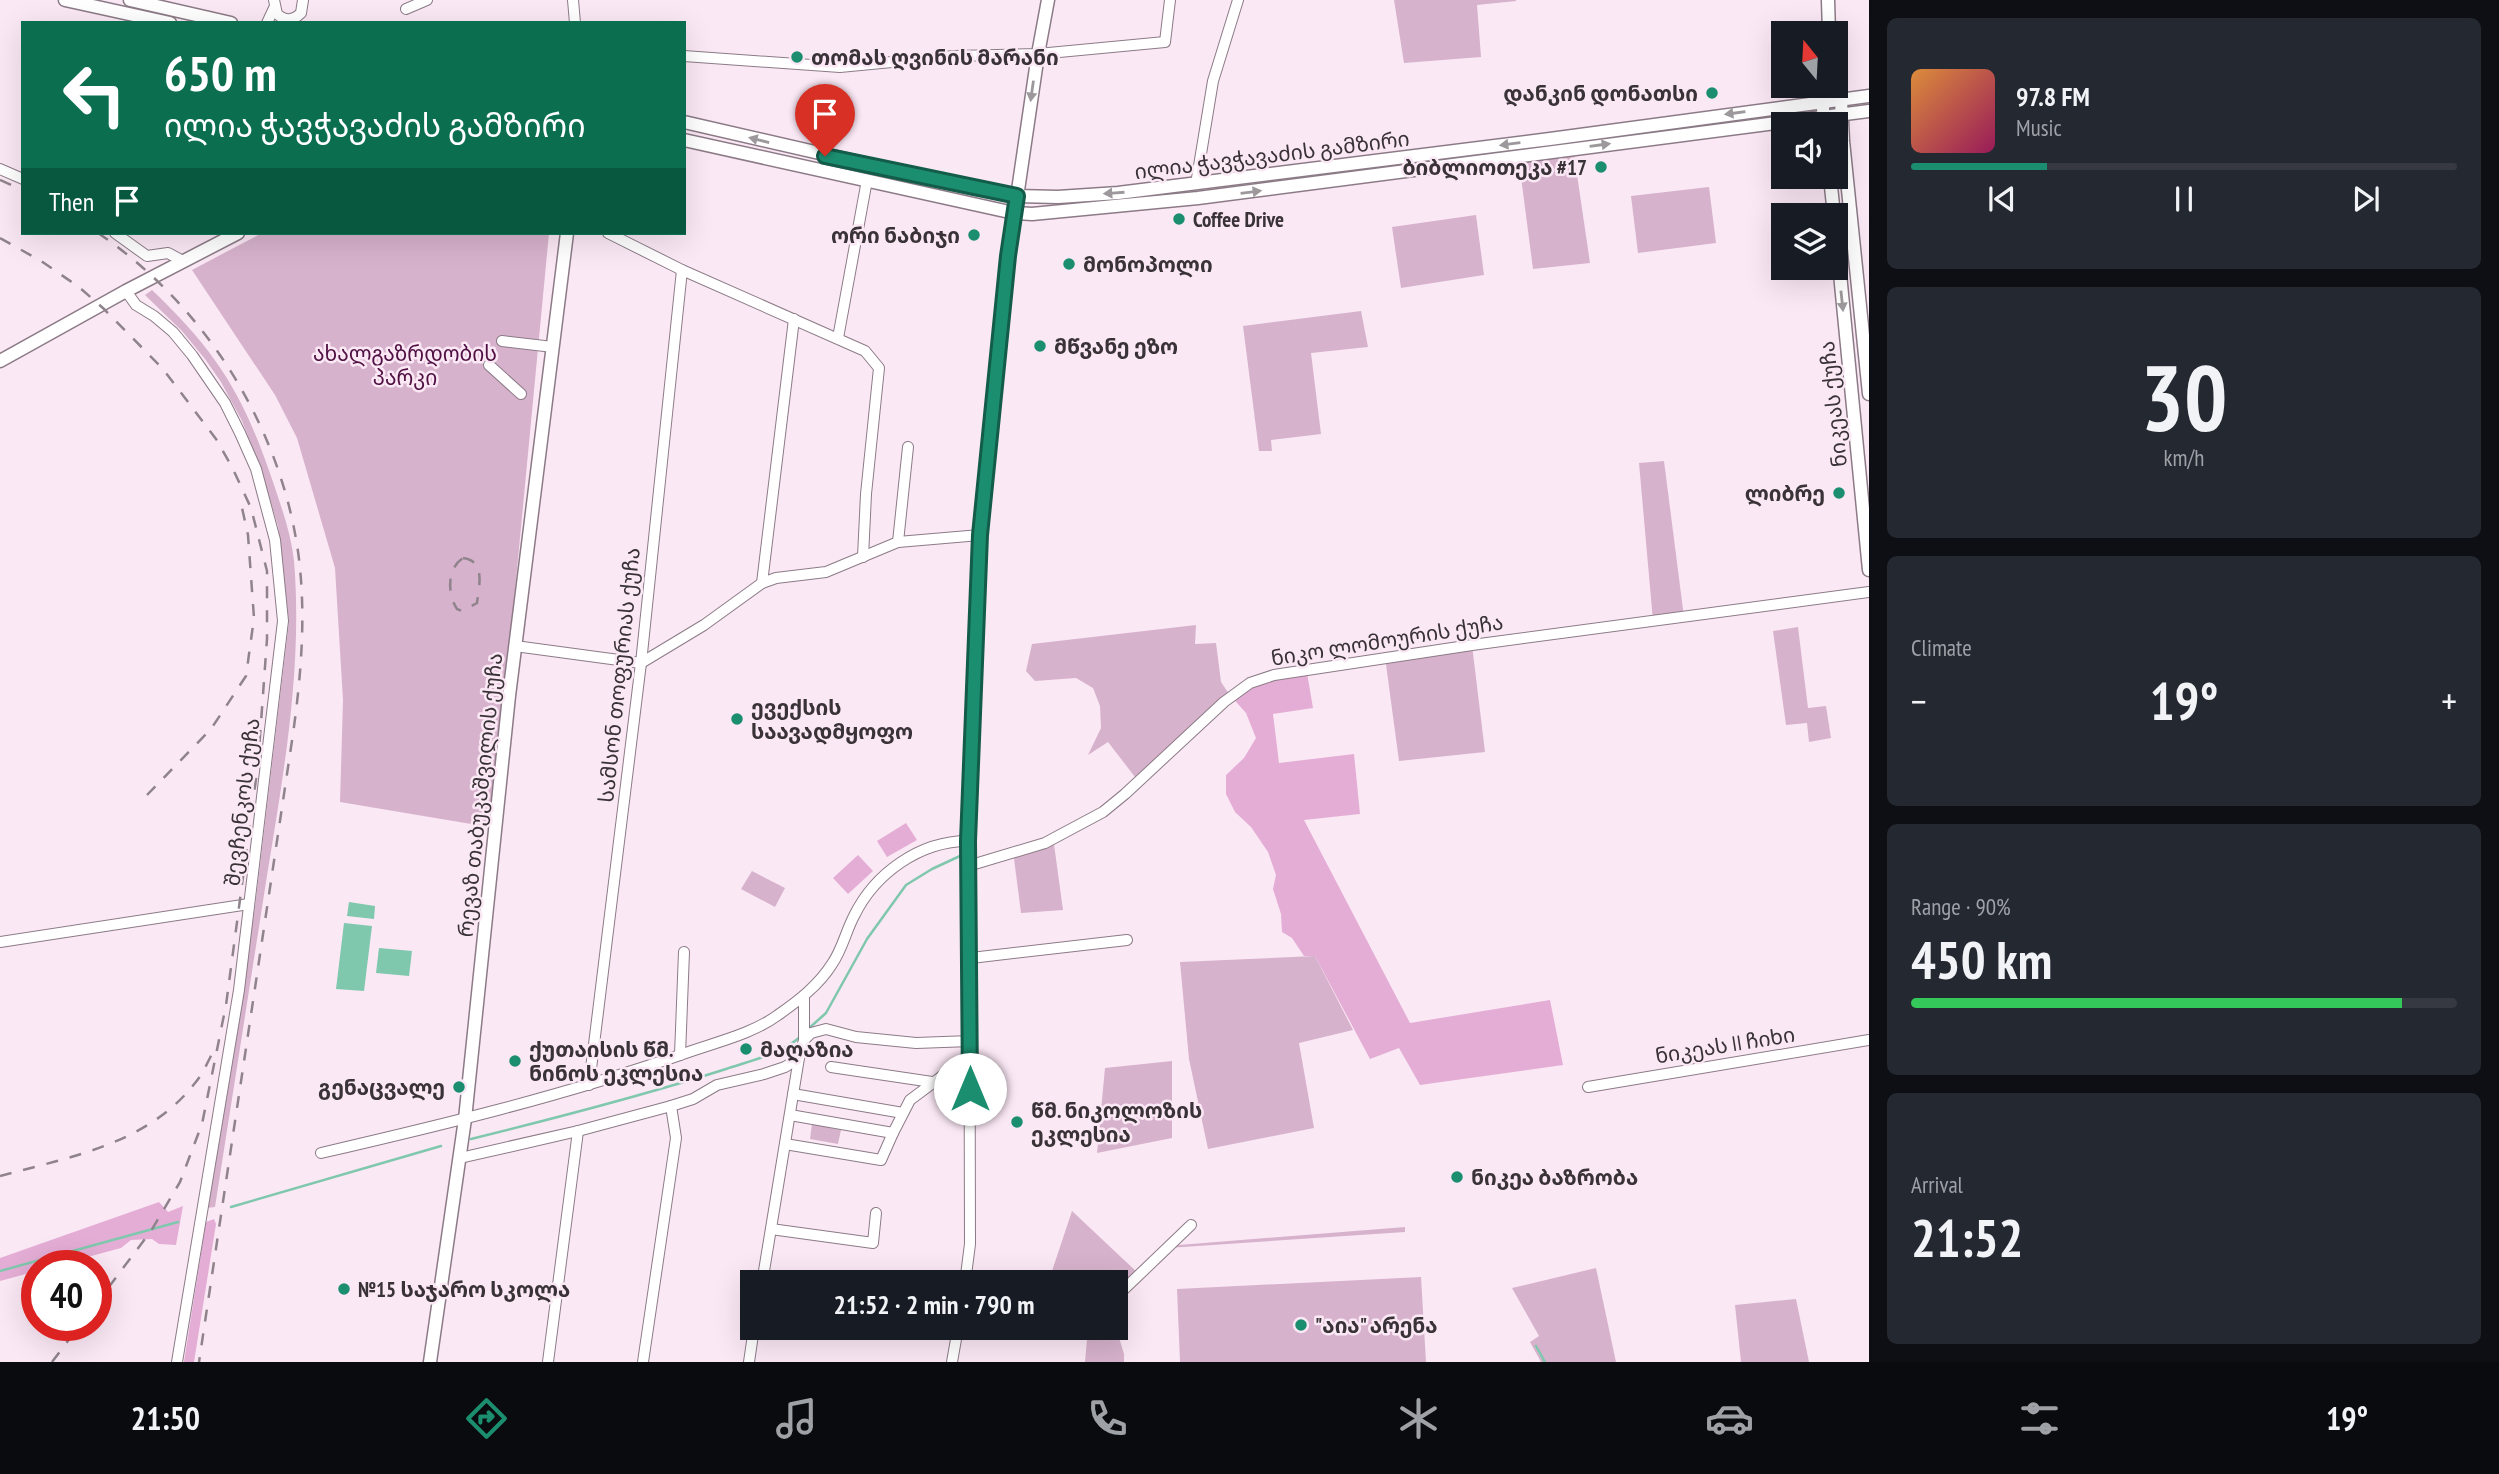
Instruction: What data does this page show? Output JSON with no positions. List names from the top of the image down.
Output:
{
  "streets": {
    "main road": ["ილია ჭავჭავაძის გამზირი", "ნიკეას ქუჩა", "რევაზ თაბუკაშვილის ქუჩა"],
    "street": [
      "ნიკო ლომოურის ქუჩა",
      "სამსონ თოფურიას ქუჩა",
      "შევჩენკოს ქუჩა",
      "ნიკეას II ჩიხი"
    ]
  },
  "crossings": [
    ["ილია ჭავჭავაძის გამზირი", "ნიკეას ქუჩა"]
  ],
  "parks": ["ახალგაზრდობის პარკი"],
  "places": [
    "თომას ღვინის მარანი",
    "დანკინ დონათსი",
    "ბიბლიოთეკა #17",
    "Coffee Drive",
    "ორი ნაბიჯი",
    "მონოპოლი",
    "მწვანე ეზო",
    "ლიბრე",
    "ევექსის საავადმყოფო",
    "მაღაზია",
    "ქუთაისის წმ. ნინოს ეკლესია",
    "გენაცვალე",
    "წმ. ნიკოლოზის ეკლესია",
    "ნიკეა ბაზრობა",
    "№15 საჯარო სკოლა",
    "\"აია\" არენა"
  ],
  "north": "top",
  "page": {
    "turn": ["650 m", "ილია ჭავჭავაძის გამზირი"],
    "song": ["97.8 FM", "Music"],
    "then": "Then",
    "tile": [
      ["30", "km/h"],
      "Climate",
      ["Range · 90%", "450 km"],
      ["Arrival", "21:52"]
    ],
    "heat": ["−", "19°", "+"],
    "limit": "40",
    "trip": "21:52 · 2 min · 790 m",
    "tabs": ["21:50", "19°"]
  }
}
